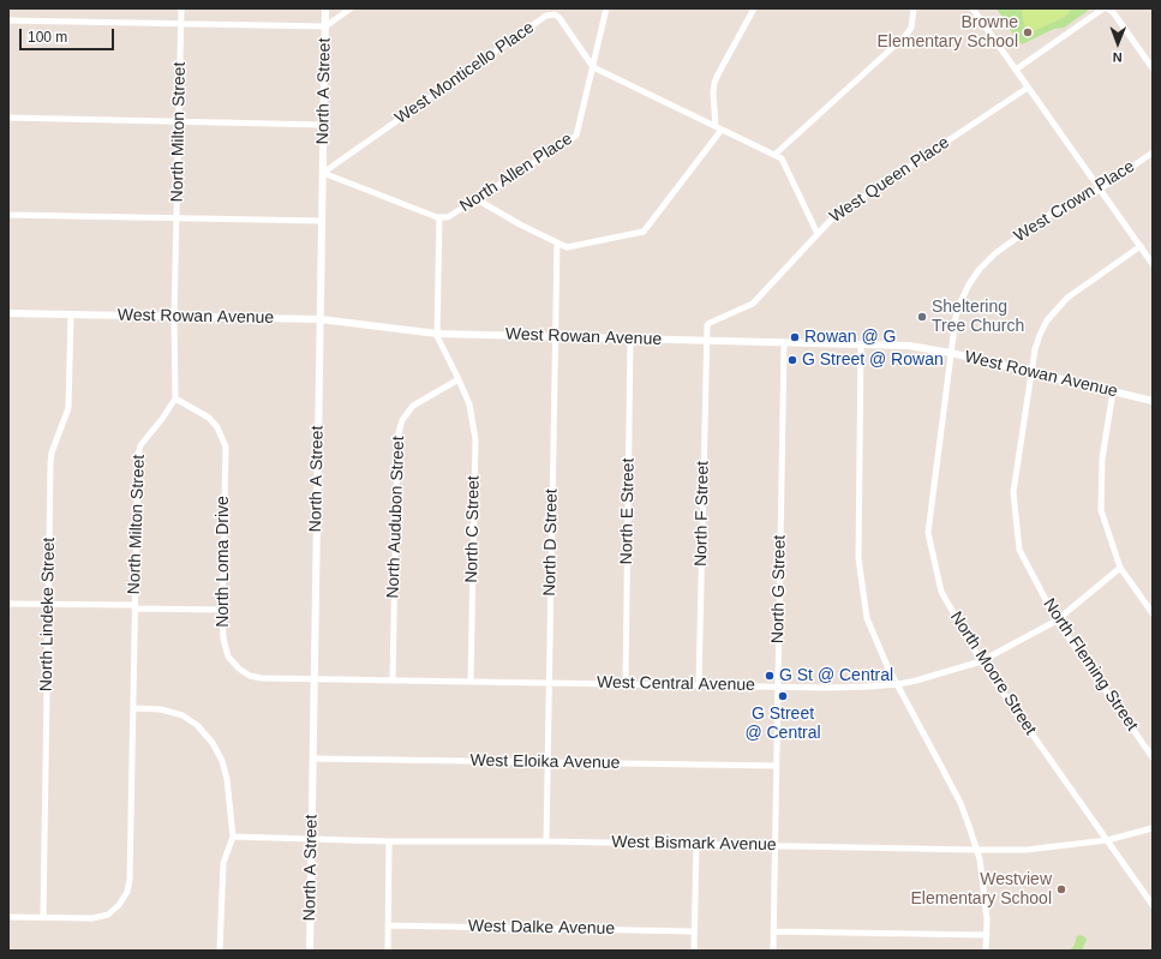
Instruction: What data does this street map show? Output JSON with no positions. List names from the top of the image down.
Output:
{
  "streets": {
    "street": [
      "West Monticello Place",
      "North A Street",
      "North Milton Street",
      "North Allen Place",
      "West Queen Place",
      "West Crown Place",
      "West Rowan Avenue",
      "North E Street",
      "North F Street",
      "North Audubon Street",
      "North C Street",
      "North D Street",
      "North Loma Drive",
      "North G Street",
      "North Lindeke Street",
      "North Fleming Street",
      "North Moore Street",
      "West Central Avenue",
      "West Eloika Avenue",
      "West Bismark Avenue",
      "West Dalke Avenue"
    ]
  },
  "crossings": [
    ["West Monticello Place", "North A Street"],
    ["West Monticello Place", "North Allen Place"],
    ["North A Street", "West Rowan Avenue"],
    ["North A Street", "North Loma Drive"],
    ["North A Street", "West Central Avenue"],
    ["North A Street", "West Eloika Avenue"],
    ["North A Street", "West Bismark Avenue"],
    ["North Milton Street", "West Rowan Avenue"],
    ["North Milton Street", "North Loma Drive"],
    ["North Milton Street", "North Lindeke Street"],
    ["West Queen Place", "West Rowan Avenue"],
    ["West Queen Place", "North F Street"],
    ["West Crown Place", "West Rowan Avenue"],
    ["West Crown Place", "North Moore Street"],
    ["West Rowan Avenue", "North E Street"],
    ["West Rowan Avenue", "North F Street"],
    ["West Rowan Avenue", "North D Street"],
    ["West Rowan Avenue", "North G Street"],
    ["West Rowan Avenue", "North Lindeke Street"],
    ["West Rowan Avenue", "North Fleming Street"],
    ["West Rowan Avenue", "North Moore Street"],
    ["North E Street", "West Central Avenue"],
    ["North F Street", "West Central Avenue"],
    ["North Audubon Street", "North C Street"],
    ["North Audubon Street", "West Central Avenue"],
    ["North C Street", "West Central Avenue"],
    ["North D Street", "West Central Avenue"],
    ["North D Street", "West Eloika Avenue"],
    ["North D Street", "West Bismark Avenue"],
    ["North Loma Drive", "West Central Avenue"],
    ["North G Street", "West Central Avenue"],
    ["North G Street", "West Eloika Avenue"],
    ["North G Street", "West Bismark Avenue"],
    ["North Fleming Street", "West Central Avenue"],
    ["North Moore Street", "West Central Avenue"],
    ["North Moore Street", "West Bismark Avenue"]
  ],
  "places": [
    "Browne Elementary School",
    "Sheltering Tree Church",
    "Rowan @ G",
    "G Street @ Rowan",
    "G St @ Central",
    "G Street @ Central",
    "Westview Elementary School"
  ],
  "scale_bar": "100 m",
  "north": "bottom"
}
